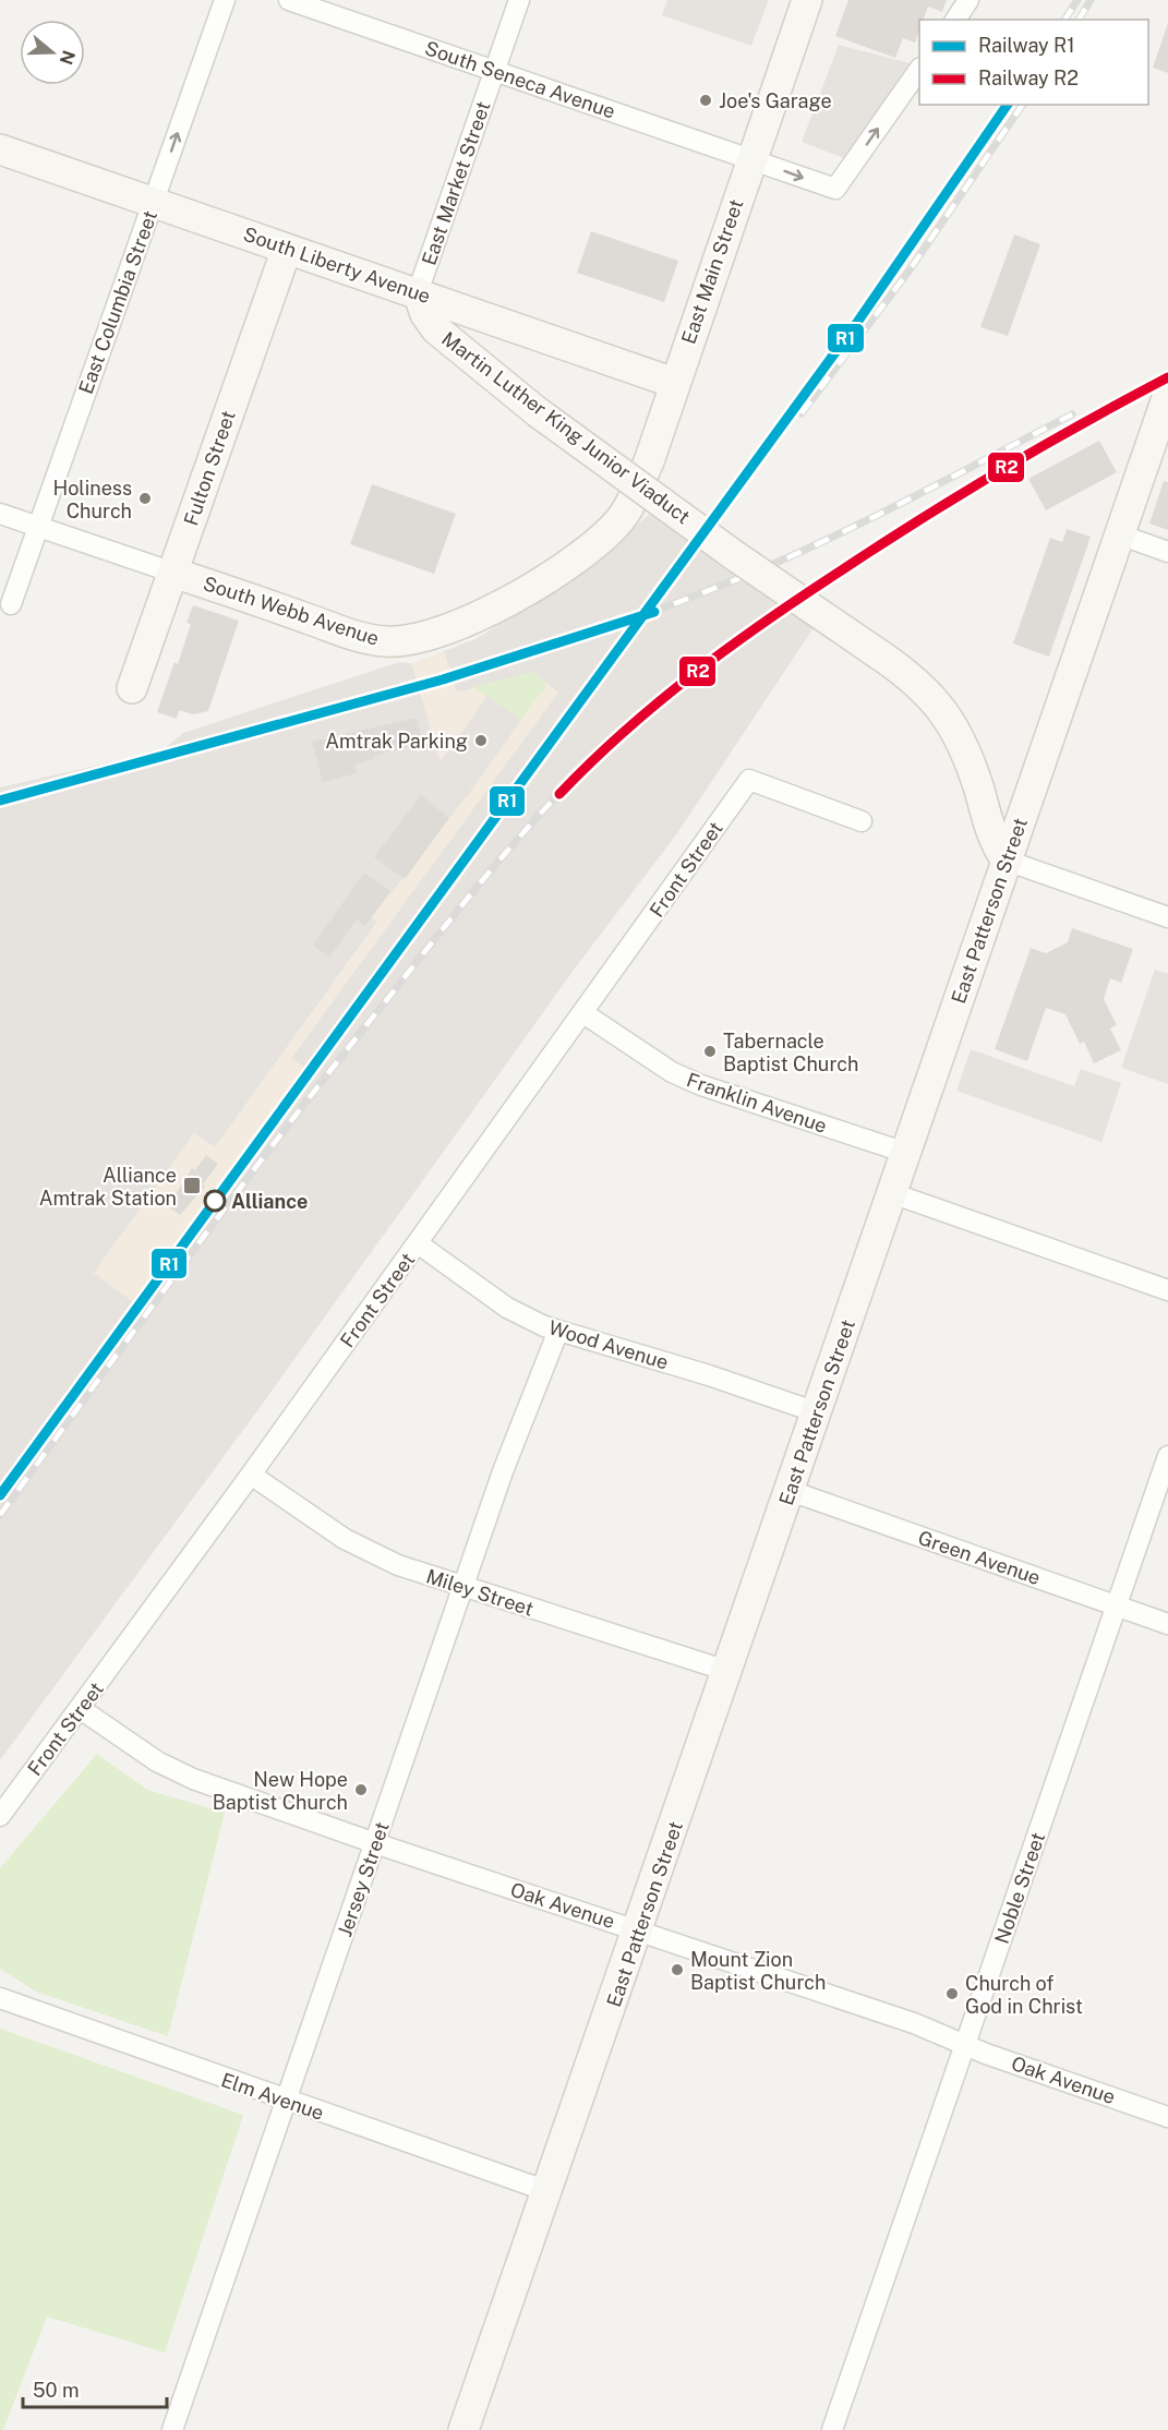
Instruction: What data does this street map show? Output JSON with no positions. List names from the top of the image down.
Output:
{
  "streets": {
    "street": [
      "South Seneca Avenue",
      "East Market Street",
      "South Liberty Avenue",
      "East Main Street",
      "East Columbia Street",
      "Martin Luther King Junior Viaduct",
      "Fulton Street",
      "South Webb Avenue",
      "Front Street",
      "East Patterson Street",
      "Franklin Avenue",
      "Wood Avenue",
      "Green Avenue",
      "Miley Street",
      "Jersey Street",
      "Noble Street",
      "Oak Avenue",
      "Elm Avenue"
    ]
  },
  "crossings": [
    ["South Seneca Avenue", "East Market Street"],
    ["South Seneca Avenue", "East Main Street"],
    ["East Market Street", "South Liberty Avenue"],
    ["East Market Street", "Martin Luther King Junior Viaduct"],
    ["South Liberty Avenue", "East Main Street"],
    ["South Liberty Avenue", "East Columbia Street"],
    ["South Liberty Avenue", "Martin Luther King Junior Viaduct"],
    ["South Liberty Avenue", "Fulton Street"],
    ["East Main Street", "South Webb Avenue"],
    ["East Columbia Street", "South Webb Avenue"],
    ["Martin Luther King Junior Viaduct", "East Patterson Street"],
    ["Fulton Street", "South Webb Avenue"],
    ["Front Street", "Franklin Avenue"],
    ["Front Street", "Wood Avenue"],
    ["Front Street", "Miley Street"],
    ["Front Street", "Oak Avenue"],
    ["East Patterson Street", "Franklin Avenue"],
    ["East Patterson Street", "Wood Avenue"],
    ["East Patterson Street", "Green Avenue"],
    ["East Patterson Street", "Miley Street"],
    ["East Patterson Street", "Oak Avenue"],
    ["East Patterson Street", "Elm Avenue"],
    ["Wood Avenue", "Jersey Street"],
    ["Green Avenue", "Noble Street"],
    ["Miley Street", "Jersey Street"],
    ["Jersey Street", "Oak Avenue"],
    ["Jersey Street", "Elm Avenue"],
    ["Noble Street", "Oak Avenue"]
  ],
  "places": {
    "other": [
      "Joe's Garage",
      "Holiness Church",
      "Amtrak Parking",
      "Tabernacle Baptist Church",
      "Alliance",
      "New Hope Baptist Church",
      "Mount Zion Baptist Church",
      "Church of God in Christ"
    ],
    "transit": ["Alliance Amtrak Station"]
  },
  "lines": ["rail line R1", "rail line R2"],
  "legend": ["Railway R1", "Railway R2"],
  "scale_bar": "50 m",
  "north": "right"
}
